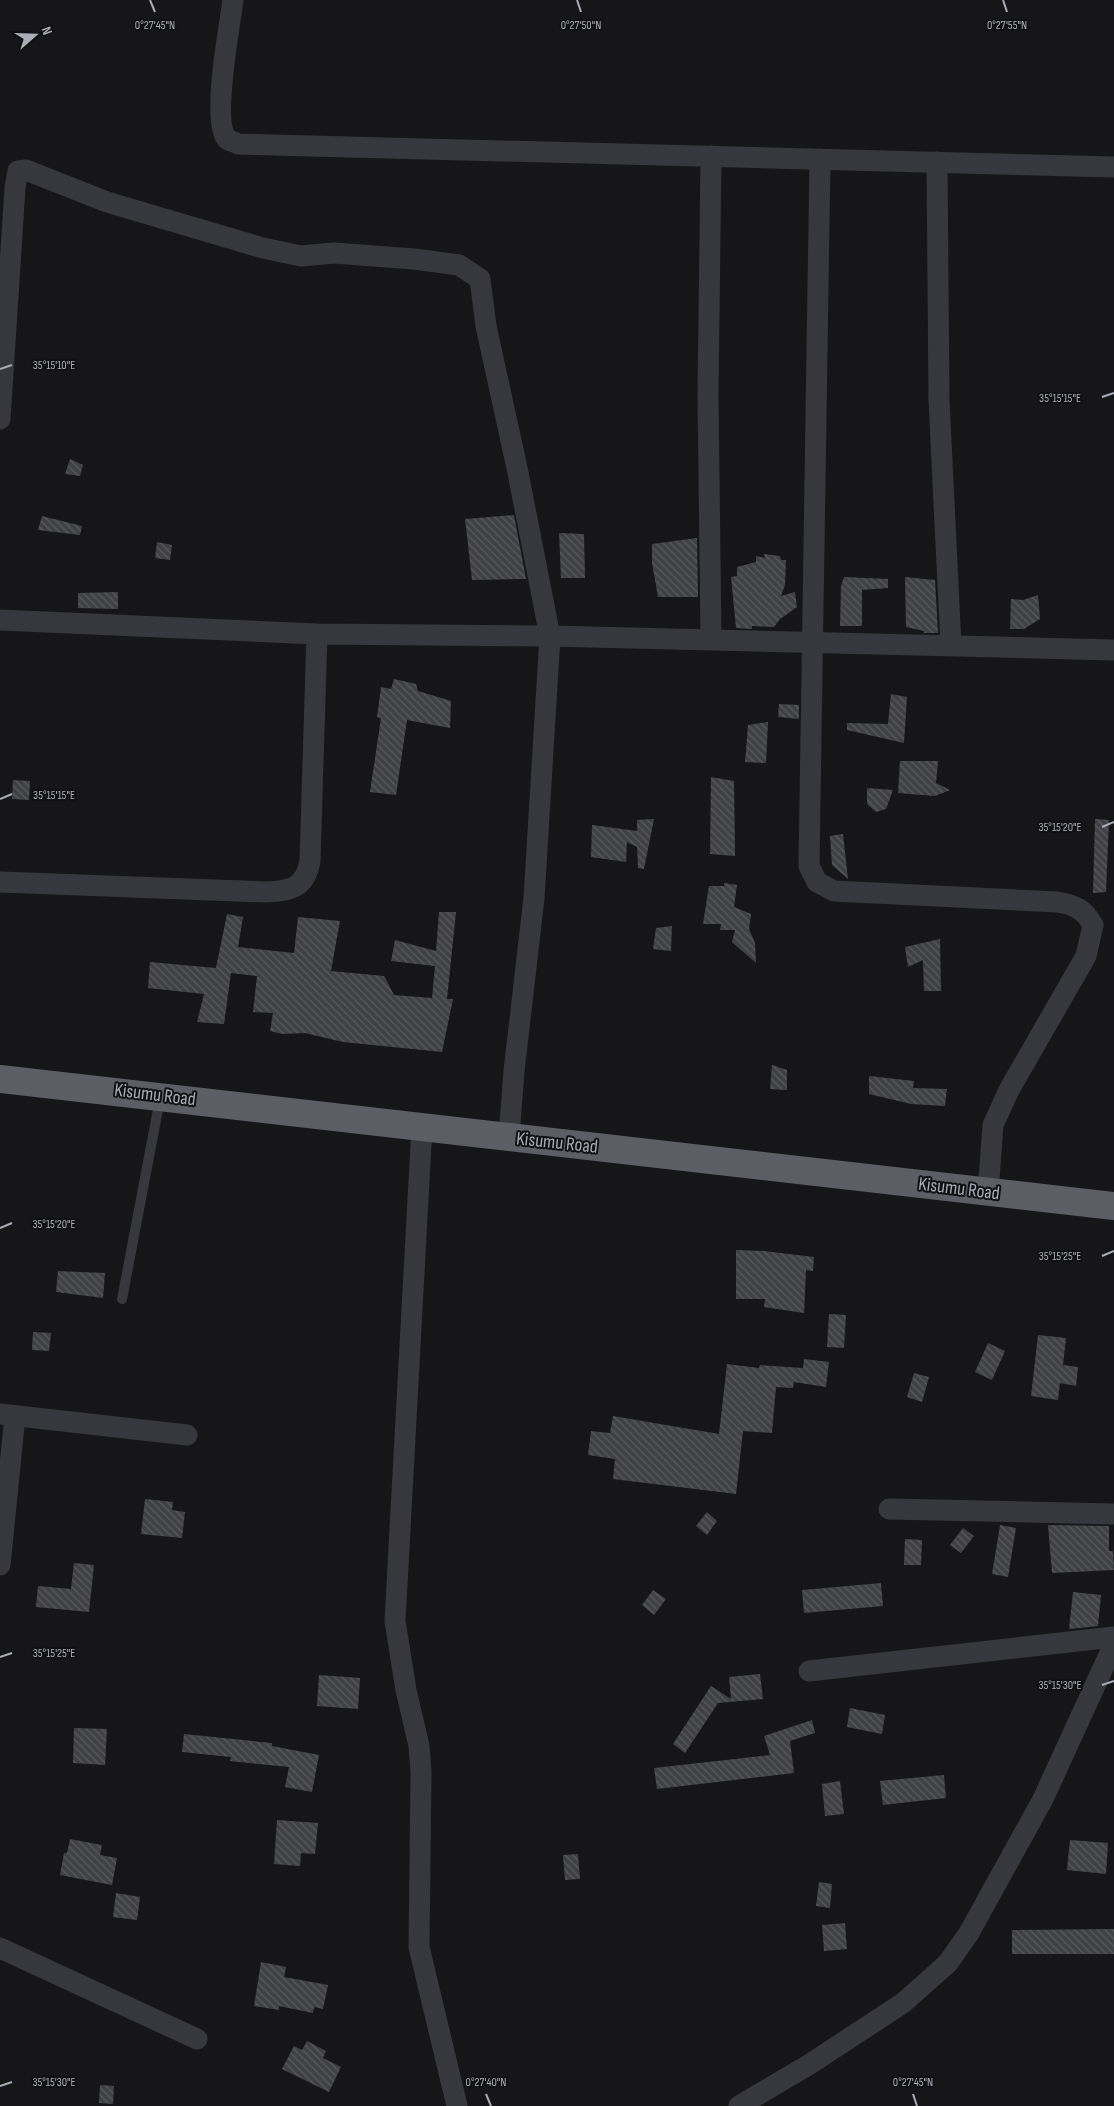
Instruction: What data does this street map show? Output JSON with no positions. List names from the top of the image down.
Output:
{
  "streets": {
    "highway": ["Kisumu Road"]
  },
  "north": "right",
  "coordinates": [
    "0°27'45\"N",
    "0°27'50\"N",
    "0°27'55\"N",
    "35°15'10\"E",
    "35°15'15\"E",
    "35°15'20\"E",
    "35°15'25\"E",
    "35°15'30\"E",
    "0°27'40\"N"
  ]
}
